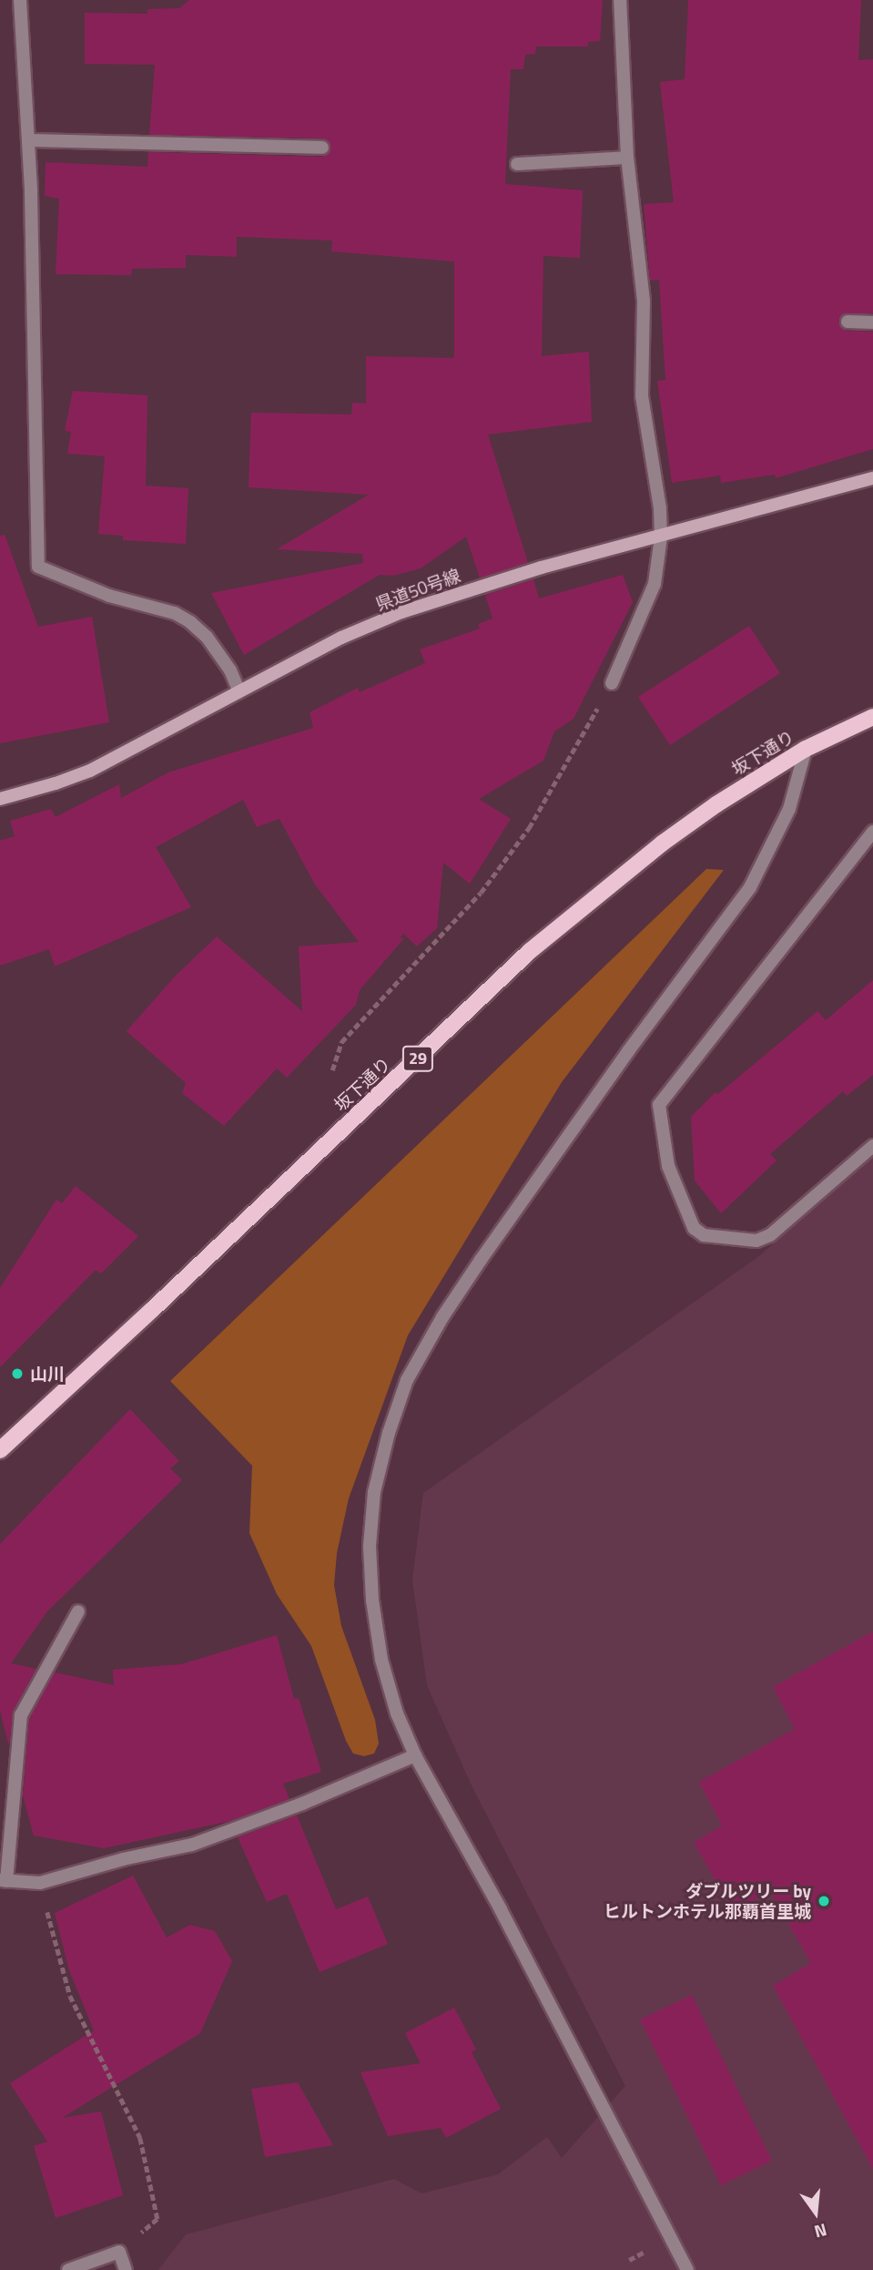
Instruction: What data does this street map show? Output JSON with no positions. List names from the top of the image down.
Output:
{
  "streets": {
    "main road": ["県道50号線", "坂下通り", "29"]
  },
  "places": ["山川", "ダブルツリー by ヒルトンホテル那覇首里城"],
  "north": "bottom"
}
